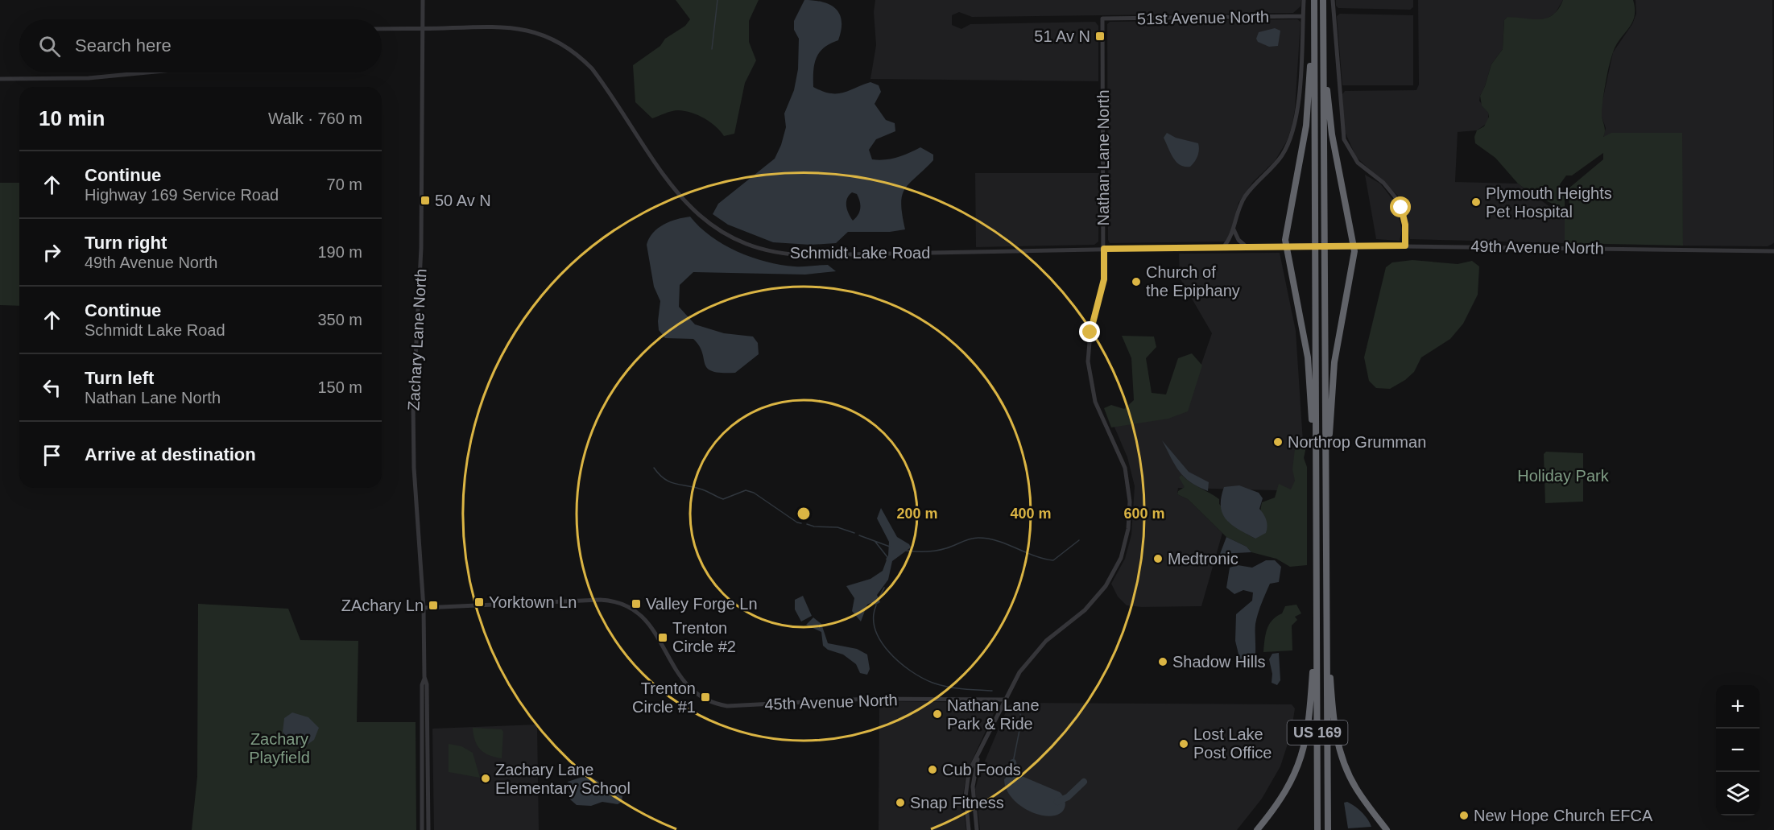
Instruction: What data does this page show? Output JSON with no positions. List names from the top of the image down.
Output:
{
  "streets": {
    "highway": ["US 169"],
    "street": [
      "51st Avenue North",
      "Nathan Lane North",
      "49th Avenue North",
      "Schmidt Lake Road",
      "Zachary Lane North",
      "45th Avenue North"
    ]
  },
  "crossings": [
    ["51st Avenue North", "Nathan Lane North"],
    ["Nathan Lane North", "Schmidt Lake Road"],
    ["Nathan Lane North", "45th Avenue North"],
    ["49th Avenue North", "Schmidt Lake Road"],
    ["Schmidt Lake Road", "Zachary Lane North"],
    ["Zachary Lane North", "45th Avenue North"]
  ],
  "parks": ["Holiday Park", "Zachary Playfield"],
  "places": {
    "transit": [
      "51 Av N",
      "50 Av N",
      "Yorktown Ln",
      "Valley Forge Ln",
      "ZAchary Ln",
      "Trenton Circle #2",
      "Trenton Circle #1"
    ],
    "other": [
      "Plymouth Heights Pet Hospital",
      "Church of the Epiphany",
      "Northrop Grumman",
      "Medtronic",
      "Shadow Hills",
      "Nathan Lane Park & Ride",
      "Lost Lake Post Office",
      "Cub Foods",
      "Zachary Lane Elementary School",
      "Snap Fitness",
      "New Hope Church EFCA"
    ]
  },
  "page": {
    "search": "Search here",
    "heading": ["10 min", "Walk · 760 m"],
    "list": [
      ["Continue", "Highway 169 Service Road", "70 m"],
      ["Turn right", "49th Avenue North", "190 m"],
      ["Continue", "Schmidt Lake Road", "350 m"],
      ["Turn left", "Nathan Lane North", "150 m"],
      "Arrive at destination"
    ],
    "map_buttons": ["+", "−"]
  },
  "rings": ["200 m", "400 m", "600 m"]
}
